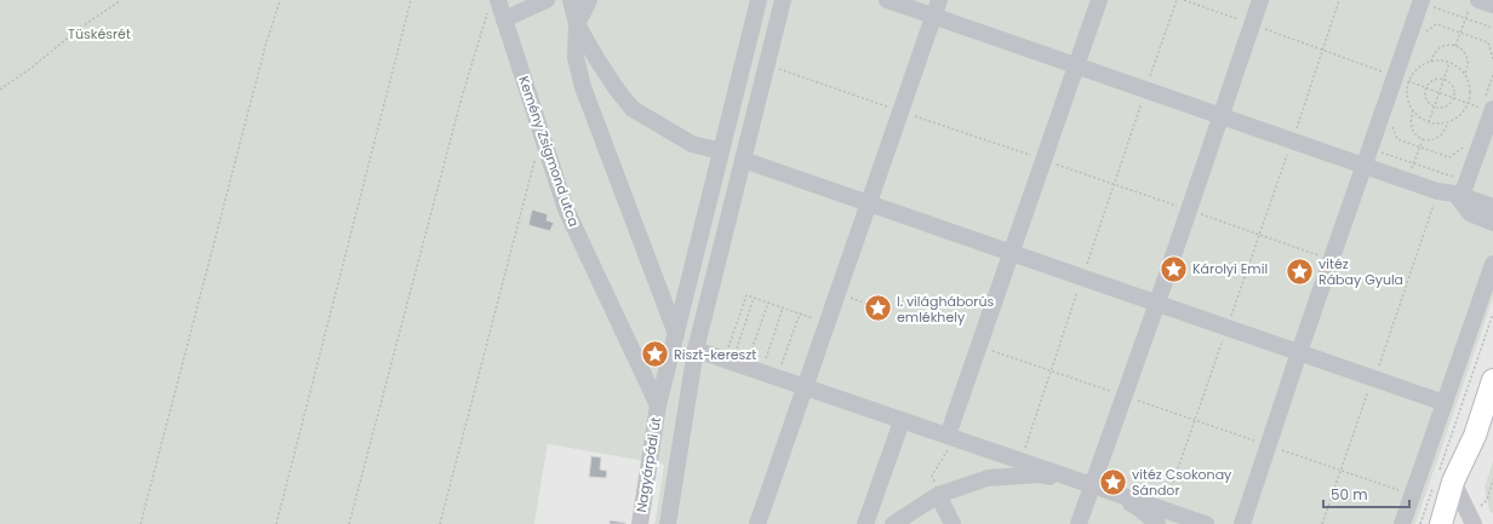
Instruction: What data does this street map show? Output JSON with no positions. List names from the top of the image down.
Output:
{
  "streets": {
    "street": ["Kemény Zsigmond utca", "Nagyárpádi út"]
  },
  "crossings": [
    ["Kemény Zsigmond utca", "Nagyárpádi út"]
  ],
  "parks": ["Tüskésrét"],
  "places": {
    "place": [
      "Károlyi Emil",
      "vitéz Rábay Gyula",
      "I. világháborús emlékhely",
      "Riszt-kereszt",
      "vitéz Csokonay Sándor"
    ]
  },
  "scale_bar": "50 m"
}
